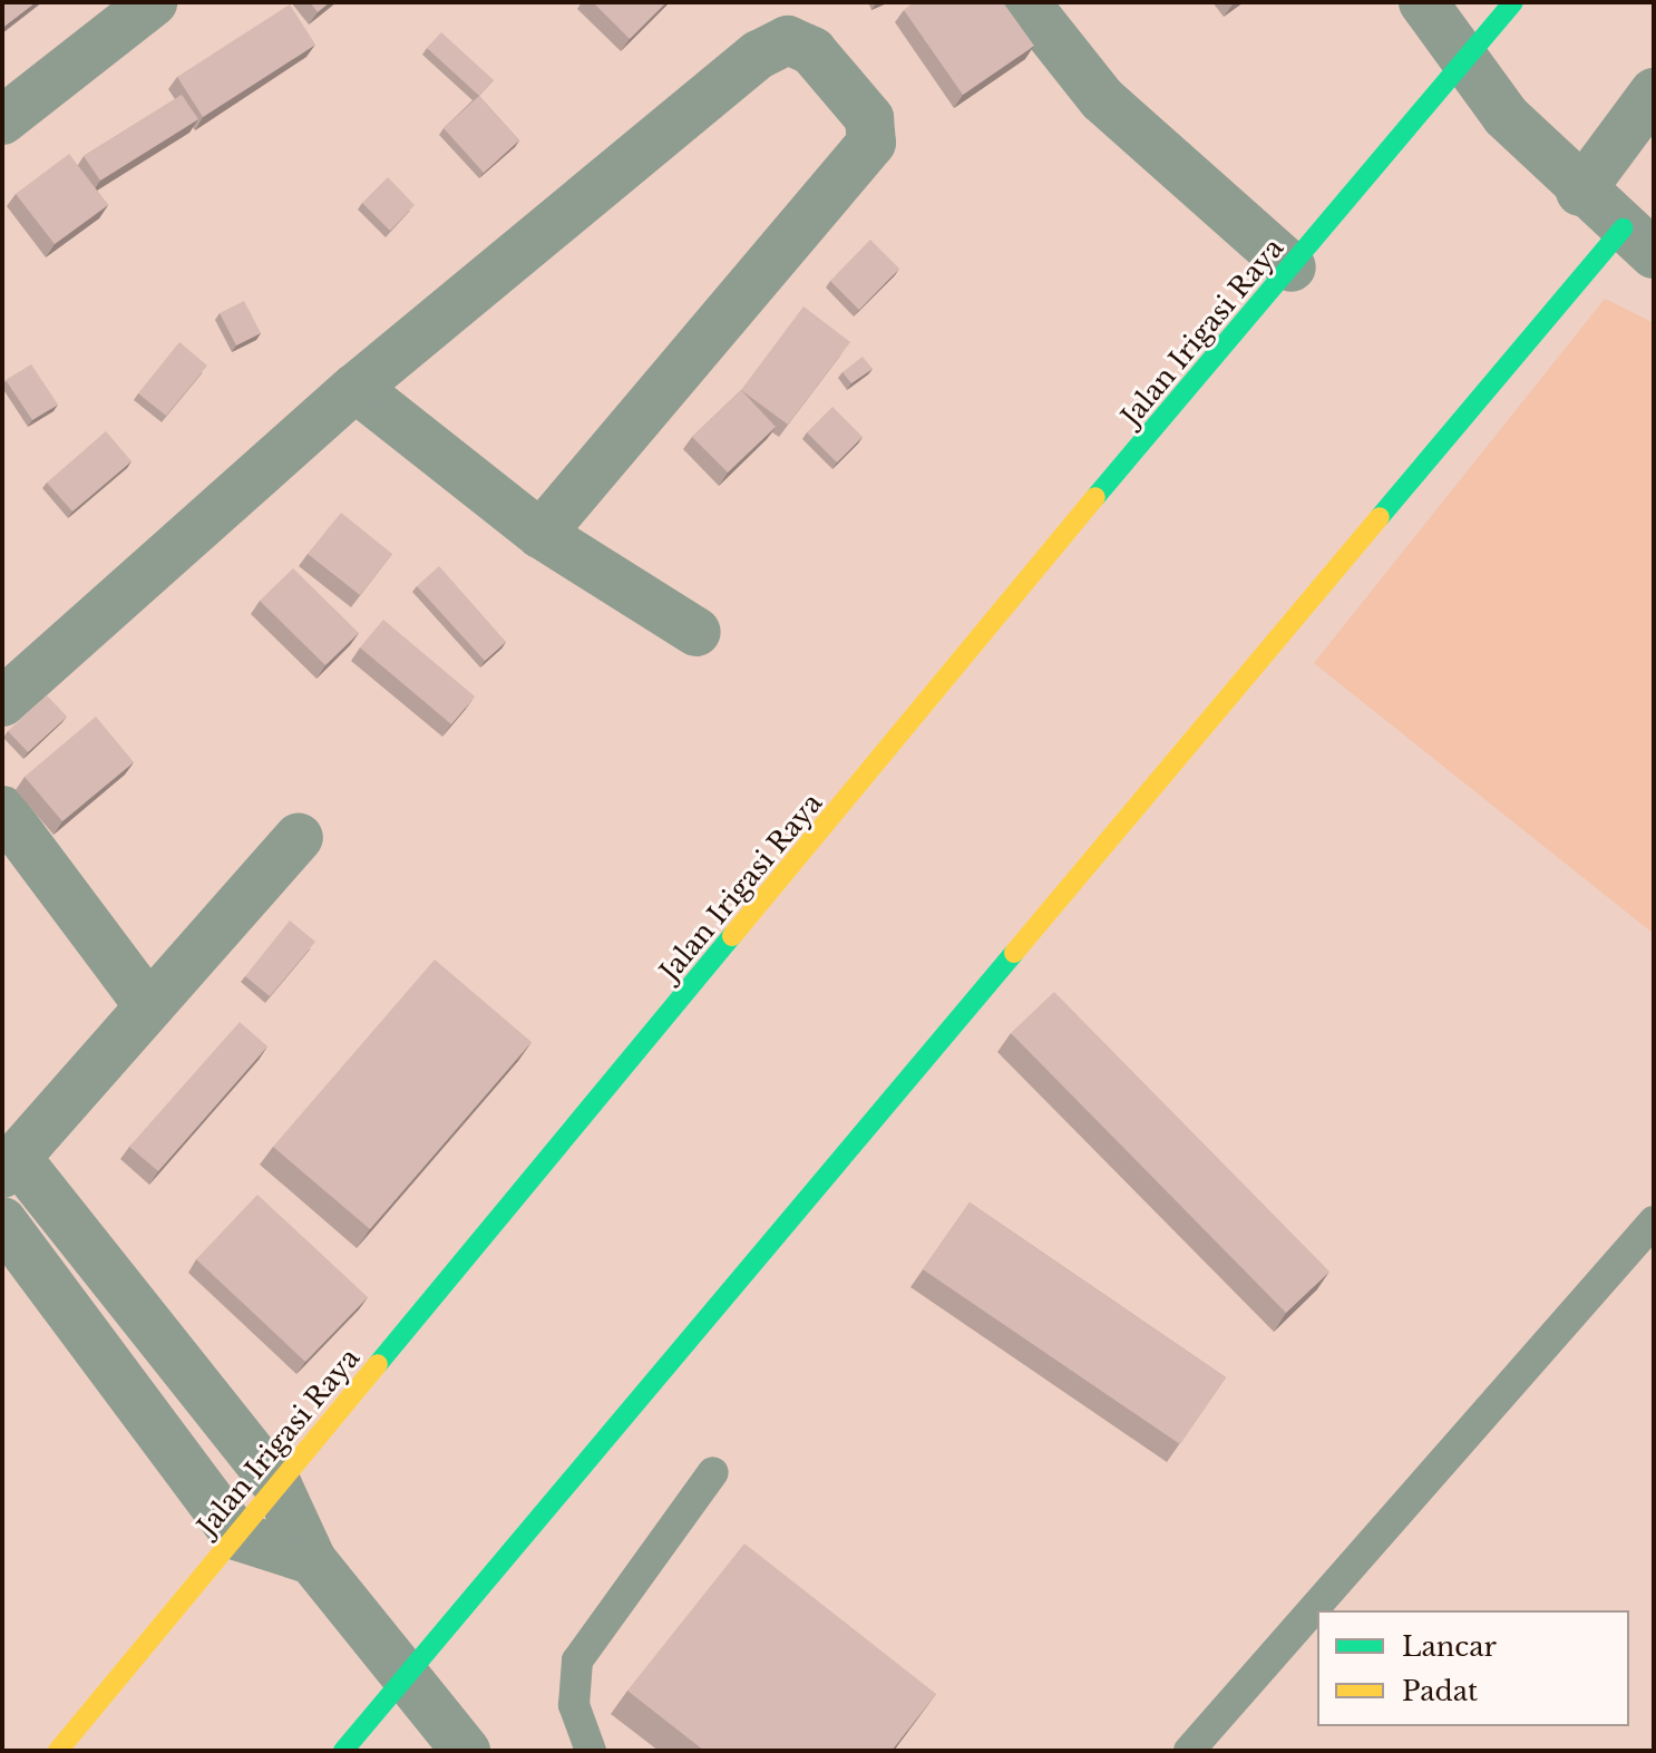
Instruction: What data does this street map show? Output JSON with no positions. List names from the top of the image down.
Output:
{
  "streets": {
    "street": ["Jalan Irigasi Raya"]
  },
  "legend": ["Lancar", "Padat"]
}
